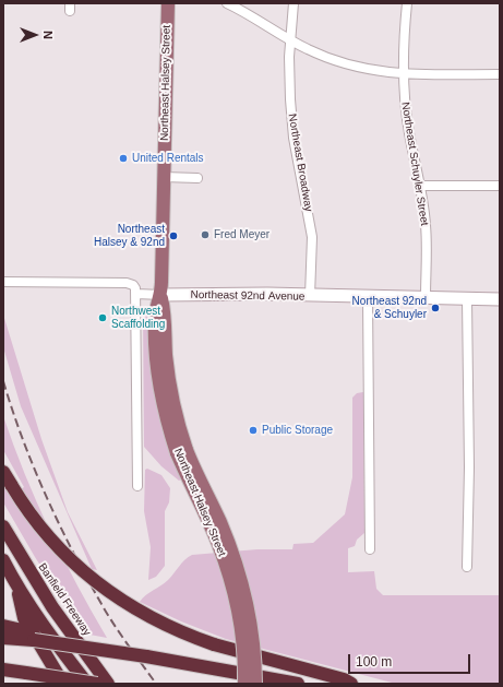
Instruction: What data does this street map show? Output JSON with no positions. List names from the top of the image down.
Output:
{
  "streets": {
    "highway": ["Banfield Freeway"],
    "main road": ["Northeast Halsey Street"],
    "street": ["Northeast Broadway", "Northeast Schuyler Street", "Northeast 92nd Avenue"]
  },
  "crossings": [
    ["Northeast Halsey Street", "Northeast 92nd Avenue"],
    ["Northeast Broadway", "Northeast 92nd Avenue"],
    ["Northeast Schuyler Street", "Northeast 92nd Avenue"]
  ],
  "places": [
    "United Rentals",
    "Fred Meyer",
    "Northeast Halsey & 92nd",
    "Northeast 92nd & Schuyler",
    "Northwest Scaffolding",
    "Public Storage"
  ],
  "scale_bar": "100 m",
  "north": "right"
}
